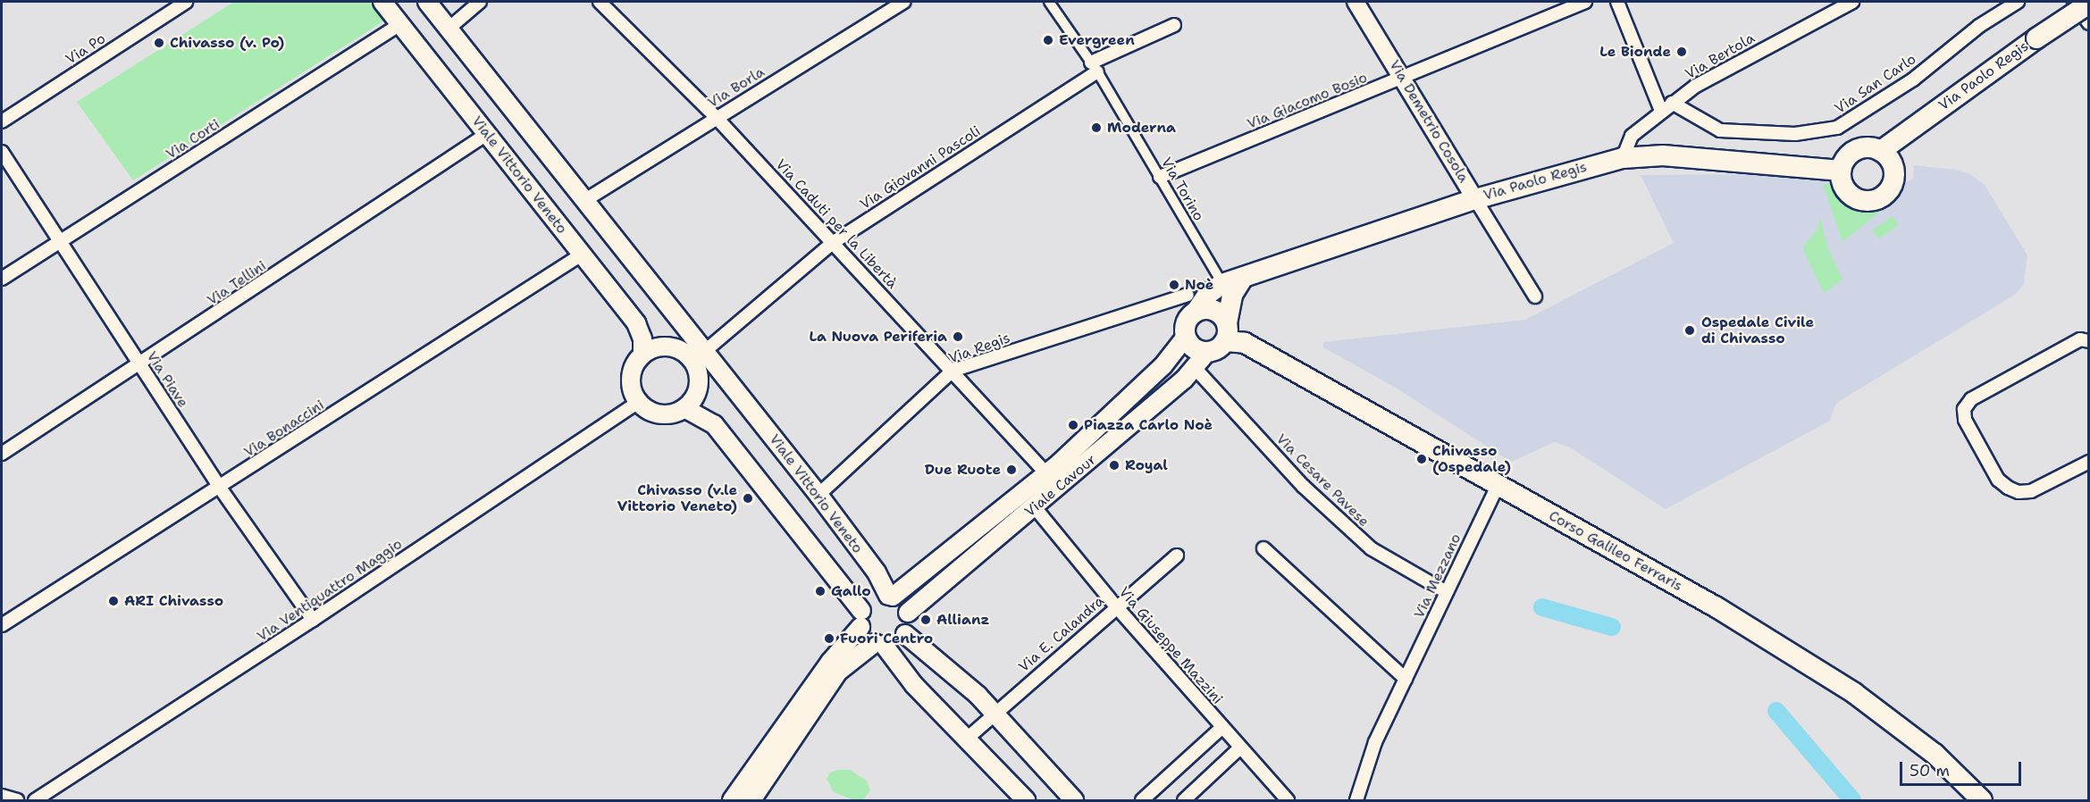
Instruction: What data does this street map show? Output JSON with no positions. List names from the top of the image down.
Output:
{
  "streets": {
    "main road": [
      "Via Paolo Regis",
      "Viale Vittorio Veneto",
      "Viale Cavour",
      "Corso Galileo Ferraris"
    ],
    "street": [
      "Via Po",
      "Via Bertola",
      "Via San Carlo",
      "Via Borla",
      "Via Giacomo Bosio",
      "Via Demetrio Cosola",
      "Via Corti",
      "Via Giovanni Pascoli",
      "Via Torino",
      "Via Caduti per la Libertà",
      "Via Tellini",
      "Via Regis",
      "Via Piave",
      "Via Bonaccini",
      "Via Cesare Pavese",
      "Via Mezzano",
      "Via Ventiquattro Maggio",
      "Via E. Calandra",
      "Via Giuseppe Mazzini"
    ]
  },
  "crossings": [
    ["Via Bertola", "Via Paolo Regis"],
    ["Via Bertola", "Via San Carlo"],
    ["Via Paolo Regis", "Via Demetrio Cosola"],
    ["Via Paolo Regis", "Via Torino"],
    ["Via Borla", "Via Caduti per la Libertà"],
    ["Via Giacomo Bosio", "Via Demetrio Cosola"],
    ["Via Giacomo Bosio", "Via Torino"],
    ["Via Corti", "Viale Vittorio Veneto"],
    ["Via Corti", "Via Piave"],
    ["Via Giovanni Pascoli", "Viale Vittorio Veneto"],
    ["Via Giovanni Pascoli", "Via Torino"],
    ["Via Giovanni Pascoli", "Via Caduti per la Libertà"],
    ["Via Giovanni Pascoli", "Via Ventiquattro Maggio"],
    ["Viale Vittorio Veneto", "Via Tellini"],
    ["Viale Vittorio Veneto", "Via Regis"],
    ["Viale Vittorio Veneto", "Via Bonaccini"],
    ["Viale Vittorio Veneto", "Viale Cavour"],
    ["Viale Vittorio Veneto", "Via Ventiquattro Maggio"],
    ["Via Caduti per la Libertà", "Via Regis"],
    ["Via Caduti per la Libertà", "Viale Cavour"],
    ["Via Tellini", "Via Piave"],
    ["Via Regis", "Viale Cavour"],
    ["Via Regis", "Corso Galileo Ferraris"],
    ["Via Piave", "Via Bonaccini"],
    ["Via Piave", "Via Ventiquattro Maggio"],
    ["Via Cesare Pavese", "Viale Cavour"],
    ["Via Cesare Pavese", "Via Mezzano"],
    ["Viale Cavour", "Corso Galileo Ferraris"],
    ["Viale Cavour", "Via Giuseppe Mazzini"],
    ["Corso Galileo Ferraris", "Via Mezzano"],
    ["Via E. Calandra", "Via Giuseppe Mazzini"]
  ],
  "places": [
    "Evergreen",
    "Chivasso (v. Po)",
    "Le Bionde",
    "Moderna",
    "Noè",
    "Ospedale Civile di Chivasso",
    "La Nuova Periferia",
    "Piazza Carlo Noè",
    "Chivasso (Ospedale)",
    "Royal",
    "Due Ruote",
    "Chivasso (v.le Vittorio Veneto)",
    "Gallo",
    "ARI Chivasso",
    "Allianz",
    "Fuori Centro"
  ],
  "scale_bar": "50 m"
}
